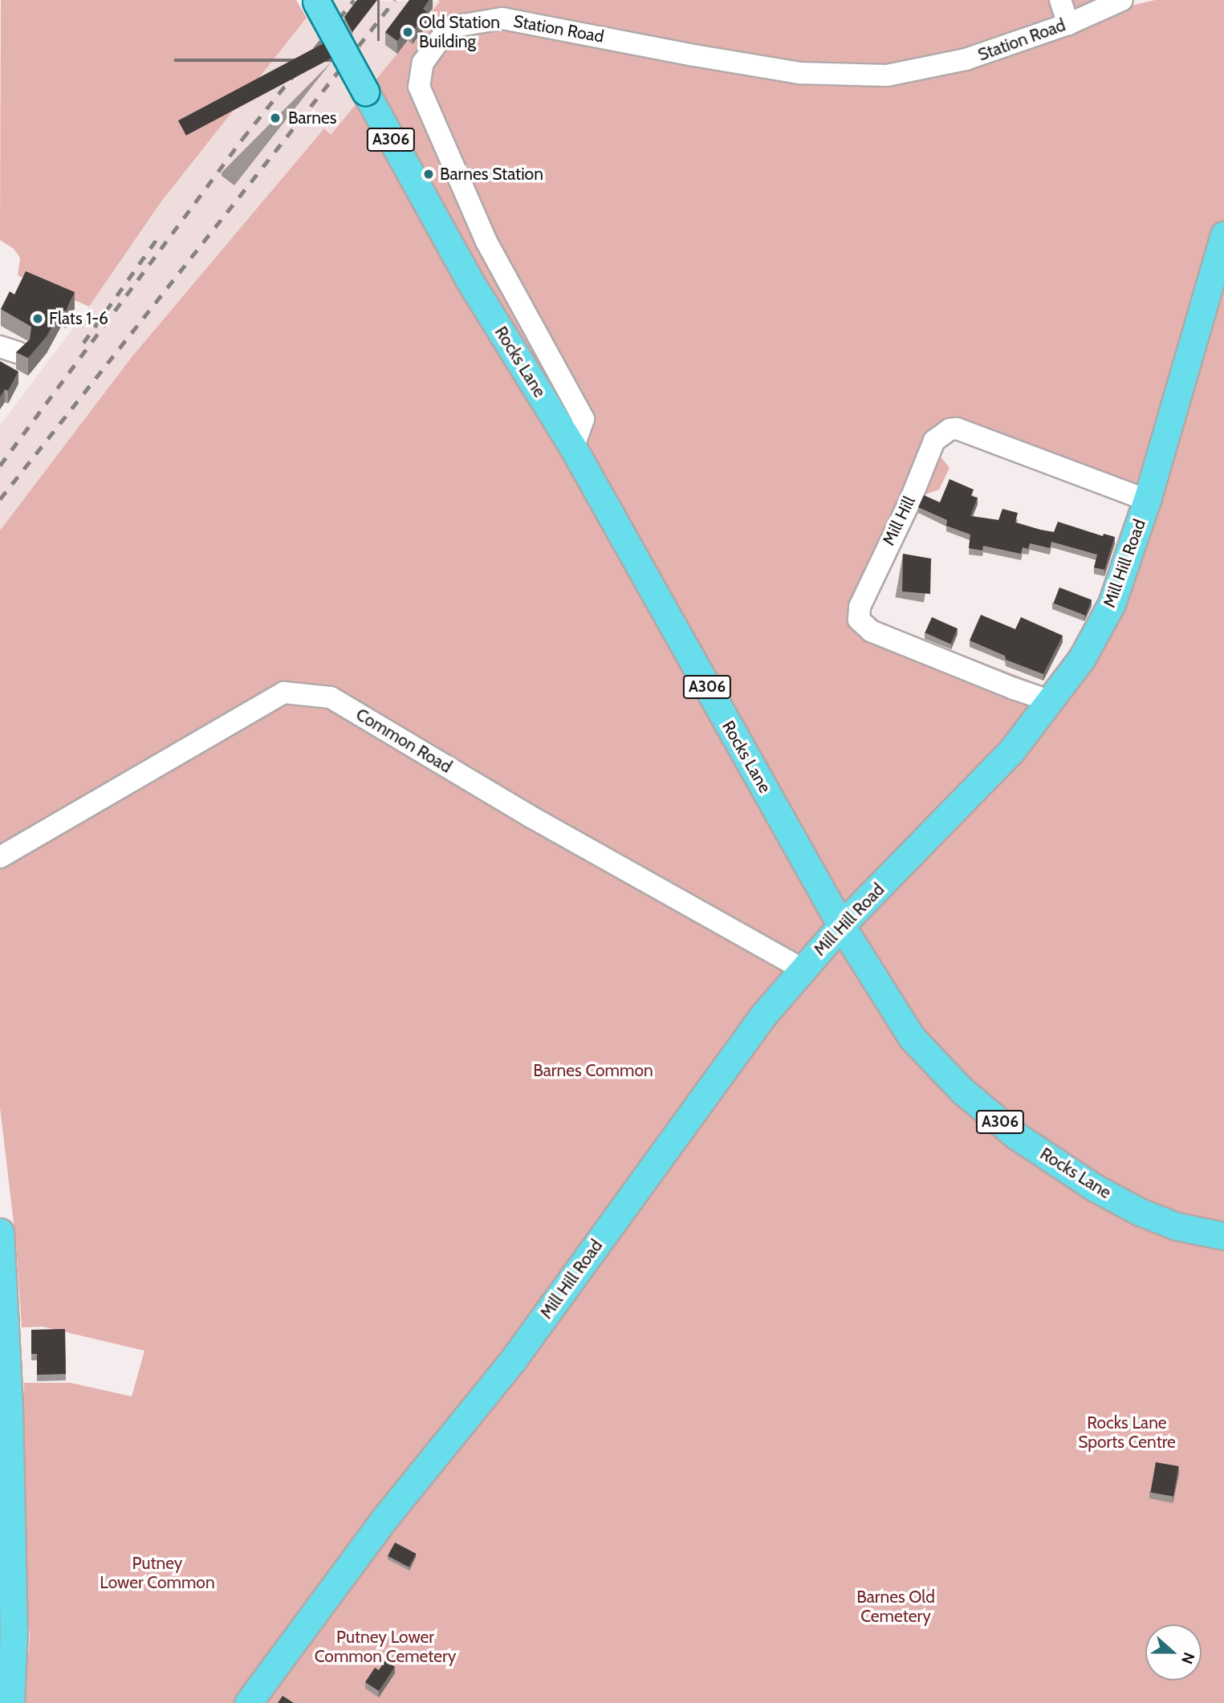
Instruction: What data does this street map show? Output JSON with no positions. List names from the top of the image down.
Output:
{
  "streets": {
    "main road": ["A306", "Rocks Lane", "Mill Hill Road"],
    "street": ["Station Road", "Mill Hill", "Common Road"]
  },
  "crossings": [
    ["Station Road", "Rocks Lane"],
    ["Rocks Lane", "Mill Hill Road"],
    ["Mill Hill", "Mill Hill Road"],
    ["Mill Hill Road", "Common Road"]
  ],
  "parks": [
    "Barnes Common",
    "Rocks Lane Sports Centre",
    "Putney Lower Common",
    "Barnes Old Cemetery",
    "Putney Lower Common Cemetery"
  ],
  "places": [
    "Old Station Building",
    "Barnes",
    "Barnes Station",
    "Flats 1-6"
  ],
  "north": "right"
}
